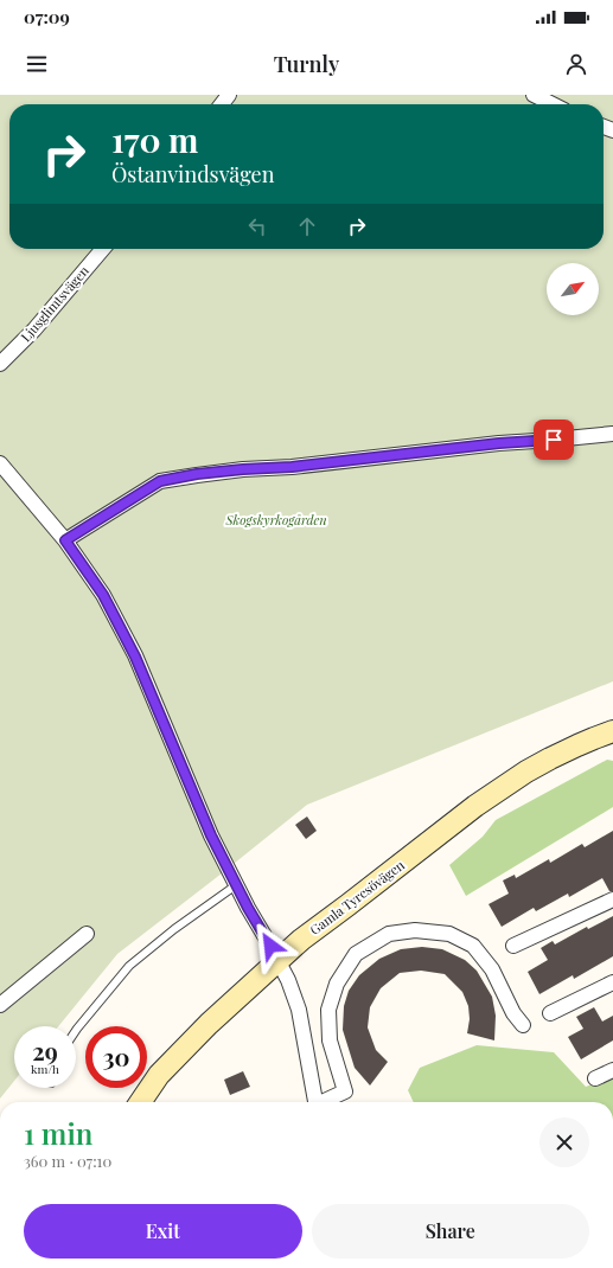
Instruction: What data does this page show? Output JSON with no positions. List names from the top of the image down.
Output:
{
  "streets": {
    "street": ["Ljusglimtsvägen", "Gamla Tyresövägen"]
  },
  "parks": ["Skogskyrkogården"],
  "north": "top right",
  "page": {
    "status": "07:09",
    "header": "Turnly",
    "turn": ["170 m", "Östanvindsvägen"],
    "speed": "29 km/h",
    "limit": "30",
    "heading": ["1 min", "360 m · 07:10"],
    "buttons": ["Exit", "Share"]
  }
}
